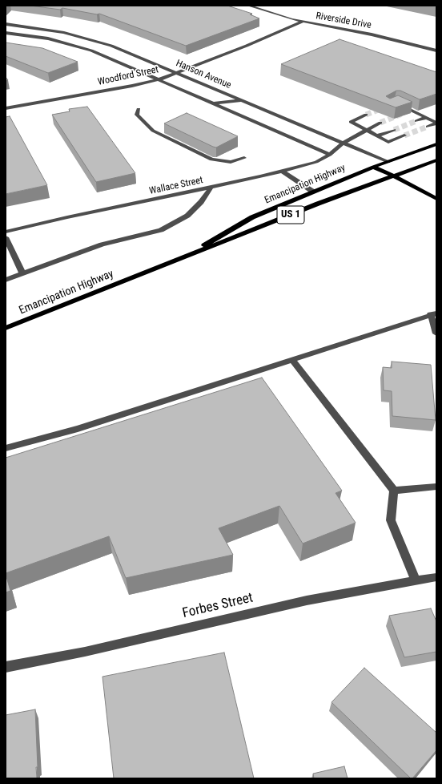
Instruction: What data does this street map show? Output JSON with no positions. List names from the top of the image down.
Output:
{
  "streets": {
    "main road": ["Emancipation Highway", "US 1"],
    "street": [
      "Riverside Drive",
      "Hanson Avenue",
      "Woodford Street",
      "Wallace Street",
      "Forbes Street"
    ]
  },
  "crossings": [
    ["Riverside Drive", "Woodford Street"],
    ["Hanson Avenue", "Woodford Street"],
    ["Hanson Avenue", "Emancipation Highway"],
    ["Hanson Avenue", "Wallace Street"]
  ]
}
